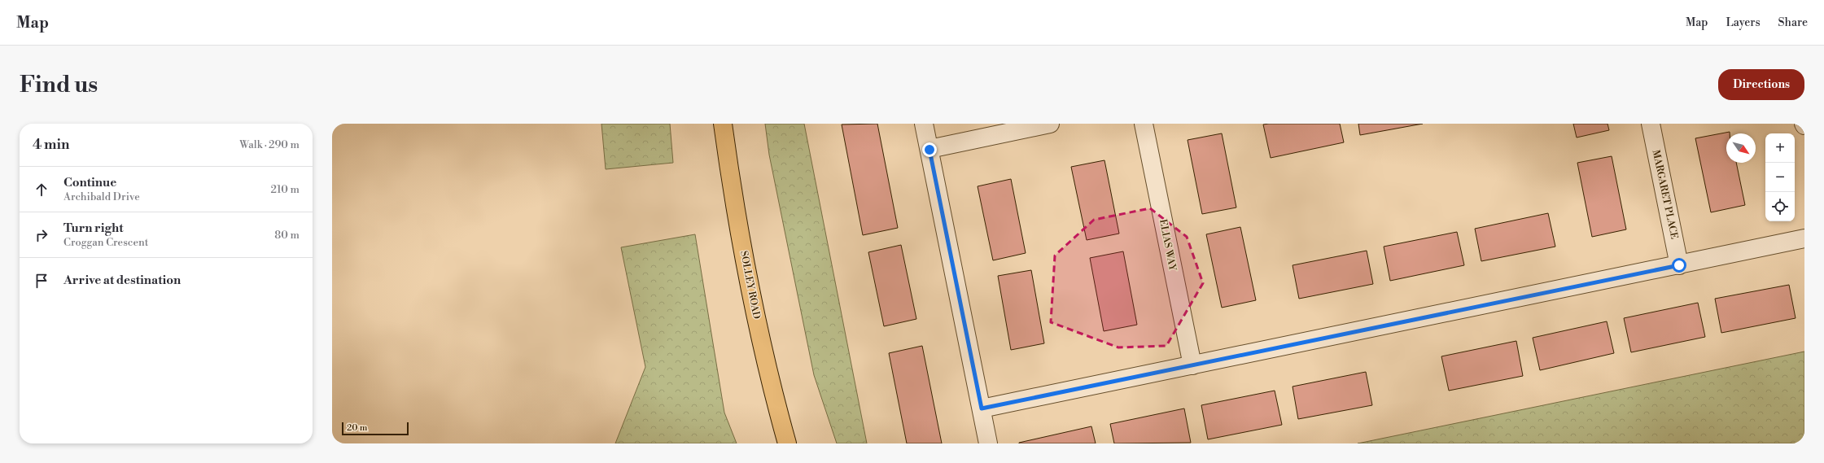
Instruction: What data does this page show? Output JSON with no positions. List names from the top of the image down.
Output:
{
  "streets": {
    "main road": ["SOLLEY ROAD"],
    "street": ["MARGARET PLACE", "ELIAS WAY"]
  },
  "scale_bar": "20 m",
  "north": "bottom right",
  "page": {
    "header": "Map",
    "nav": ["Map", "Layers", "Share"],
    "buttons": "Directions",
    "title": "Find us",
    "heading": ["4 min", "Walk · 290 m"],
    "map_buttons": ["+", "−"],
    "list": [
      ["Continue", "Archibald Drive", "210 m"],
      ["Turn right", "Croggan Crescent", "80 m"],
      "Arrive at destination"
    ],
    "scale": "20 m"
  }
}
